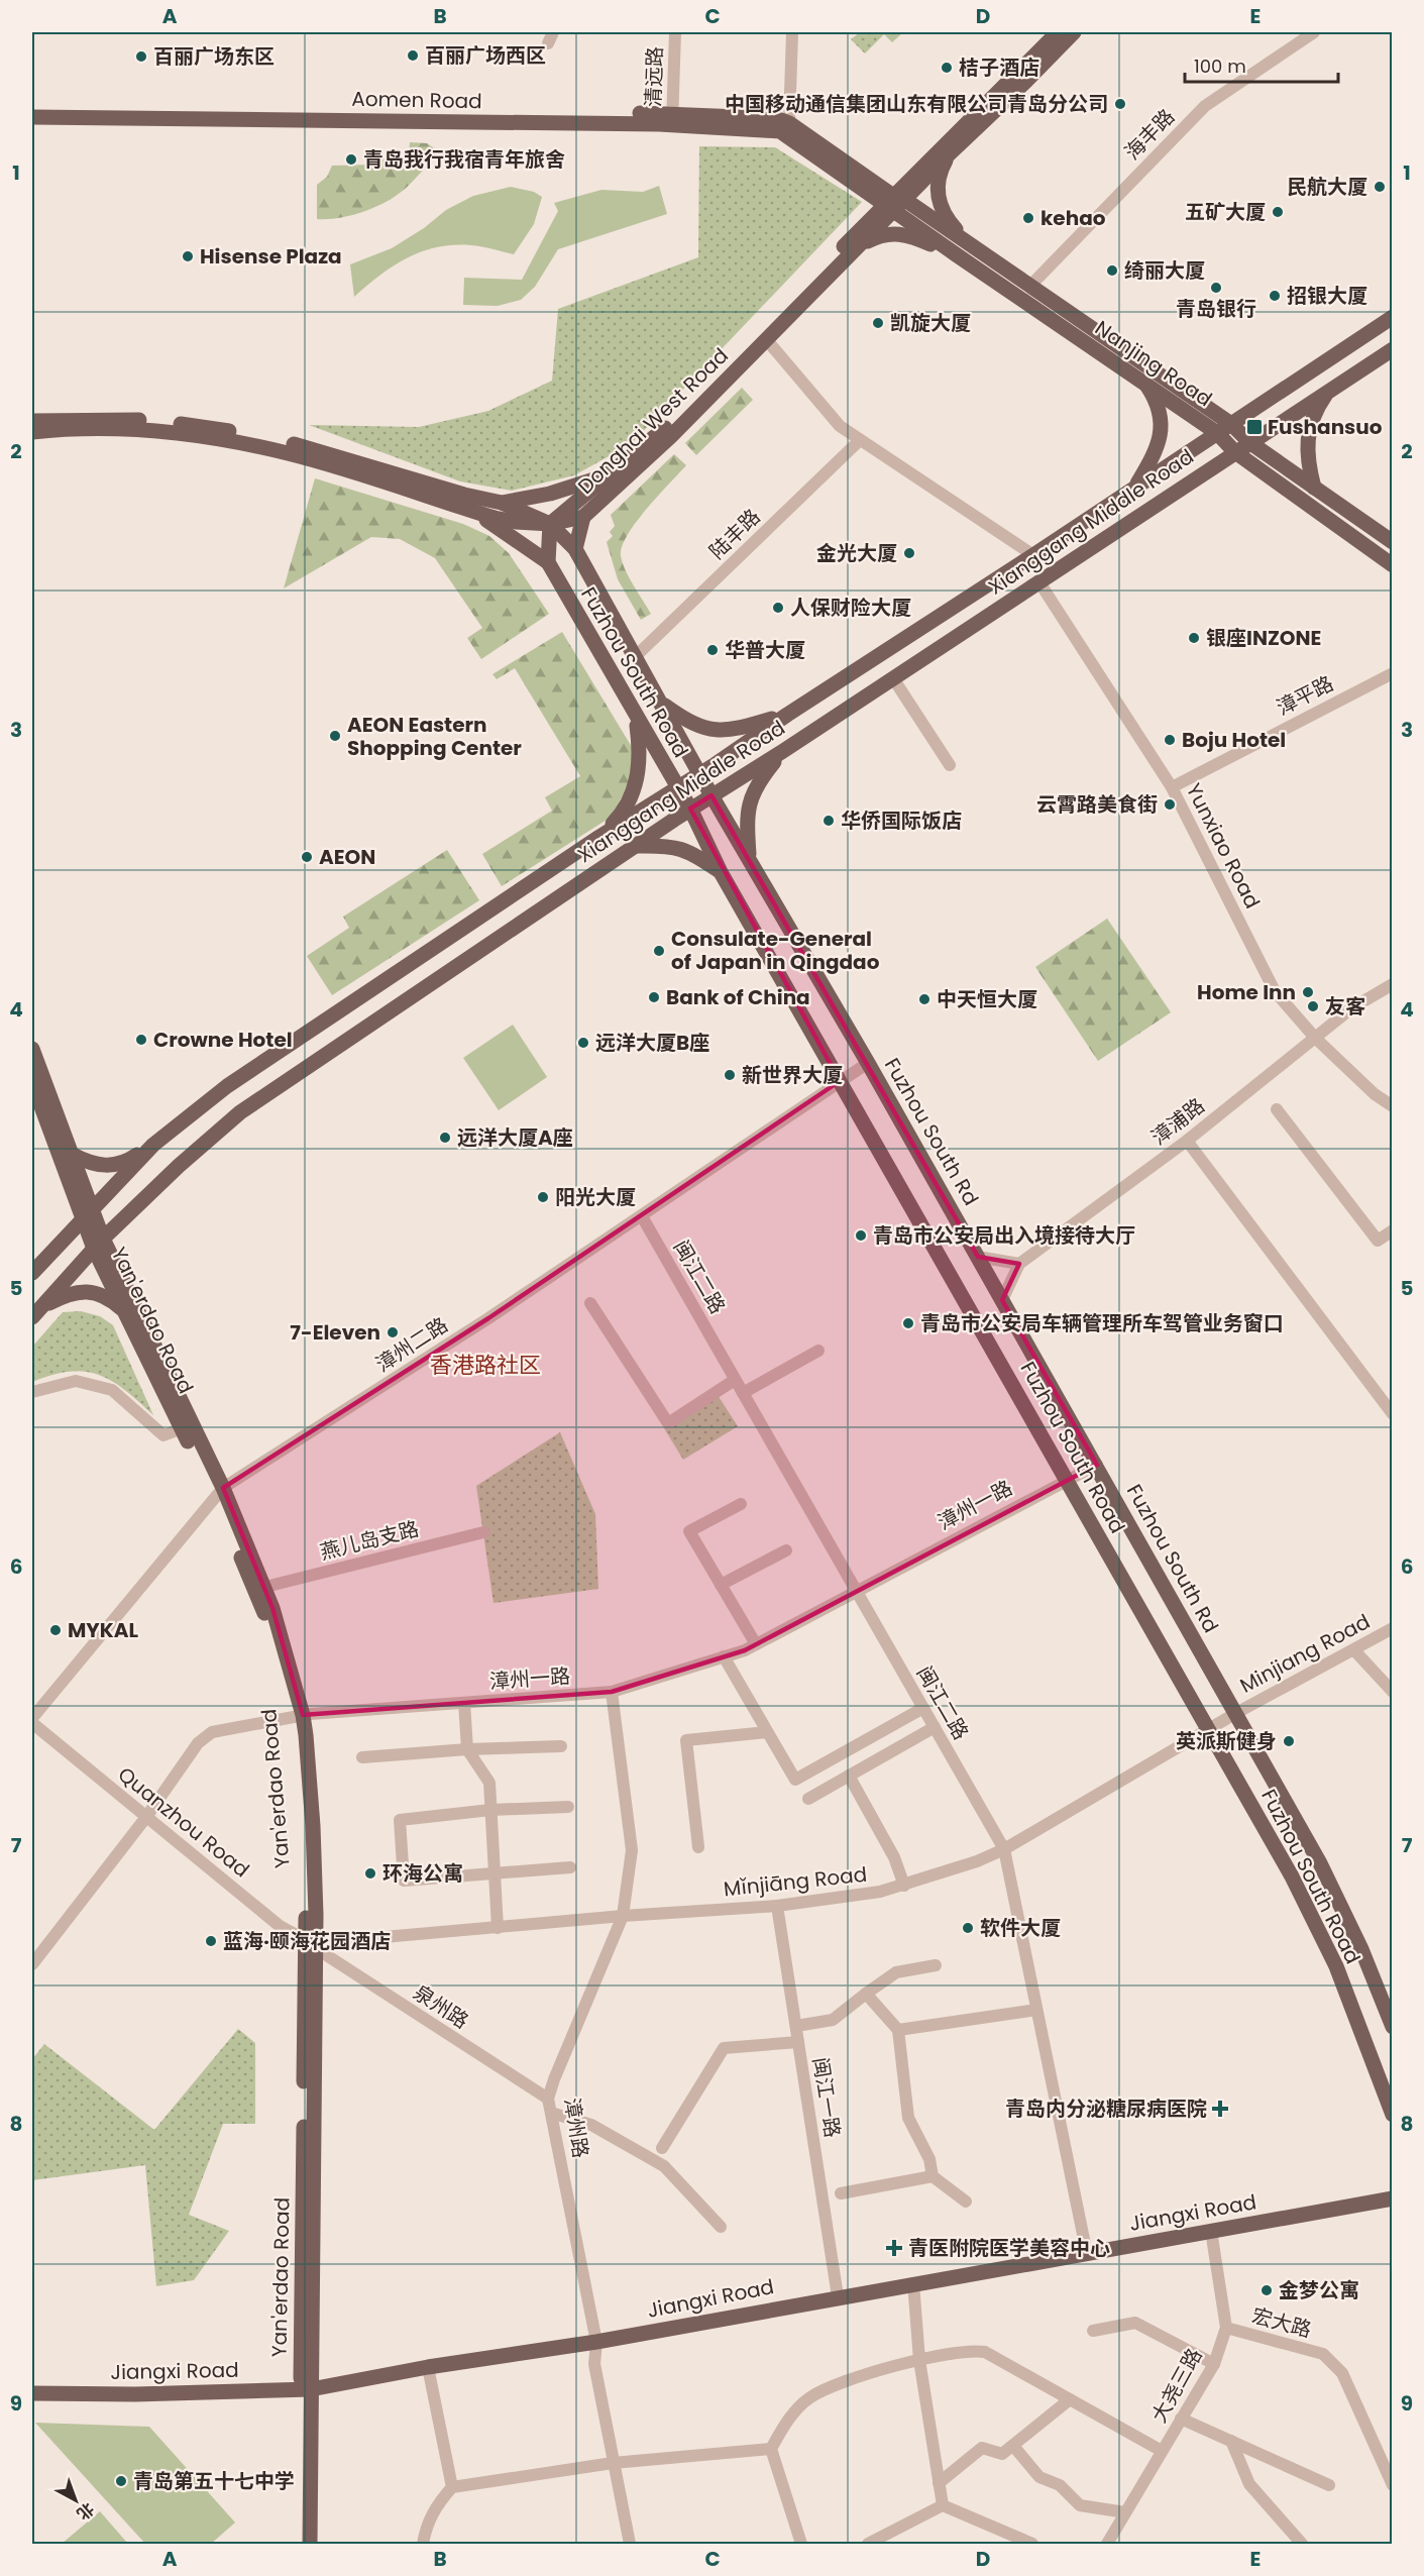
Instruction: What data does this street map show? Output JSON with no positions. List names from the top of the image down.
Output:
{
  "streets": {
    "main road": [
      "Aomen Road",
      "Nanjing Road",
      "Donghai West Road",
      "Xianggang Middle Road",
      "Fuzhou South Road",
      "Fuzhou South Rd",
      "Yan'erdao Road",
      "Jiangxi Road"
    ],
    "street": [
      "清远路",
      "海丰路",
      "陆丰路",
      "漳平路",
      "Yunxiao Road",
      "漳浦路",
      "闽江二路",
      "漳州二路",
      "漳州一路",
      "燕儿岛支路",
      "Minjiang Road",
      "Quanzhou Road",
      "Mǐnjiāng Road",
      "泉州路",
      "闽江一路",
      "漳州路",
      "宏大路",
      "大尧三路"
    ]
  },
  "crossings": [
    ["清远路", "Aomen Road"],
    ["海丰路", "Nanjing Road"],
    ["Nanjing Road", "Donghai West Road"],
    ["Nanjing Road", "Xianggang Middle Road"],
    ["Donghai West Road", "Fuzhou South Road"],
    ["Xianggang Middle Road", "Fuzhou South Road"],
    ["Xianggang Middle Road", "Yunxiao Road"],
    ["Xianggang Middle Road", "Yan'erdao Road"],
    ["陆丰路", "Fuzhou South Road"],
    ["Fuzhou South Road", "Fuzhou South Rd"],
    ["Fuzhou South Road", "漳州二路"],
    ["Fuzhou South Road", "漳州一路"],
    ["Fuzhou South Road", "Minjiang Road"],
    ["Fuzhou South Road", "Mǐnjiāng Road"],
    ["漳平路", "Yunxiao Road"],
    ["Yunxiao Road", "漳浦路"],
    ["Fuzhou South Rd", "漳州二路"],
    ["Fuzhou South Rd", "漳州一路"],
    ["Fuzhou South Rd", "Minjiang Road"],
    ["Fuzhou South Rd", "Mǐnjiāng Road"],
    ["闽江二路", "漳州二路"],
    ["闽江二路", "漳州一路"],
    ["闽江二路", "Mǐnjiāng Road"],
    ["闽江二路", "Jiangxi Road"],
    ["Yan'erdao Road", "漳州二路"],
    ["Yan'erdao Road", "漳州一路"],
    ["Yan'erdao Road", "燕儿岛支路"],
    ["Yan'erdao Road", "Quanzhou Road"],
    ["Yan'erdao Road", "Mǐnjiāng Road"],
    ["Yan'erdao Road", "泉州路"],
    ["Yan'erdao Road", "Jiangxi Road"],
    ["漳州一路", "Quanzhou Road"],
    ["漳州一路", "漳州路"],
    ["Minjiang Road", "Mǐnjiāng Road"],
    ["Quanzhou Road", "Mǐnjiāng Road"],
    ["Quanzhou Road", "泉州路"],
    ["Mǐnjiāng Road", "泉州路"],
    ["Mǐnjiāng Road", "闽江一路"],
    ["Mǐnjiāng Road", "漳州路"],
    ["泉州路", "漳州路"],
    ["闽江一路", "Jiangxi Road"],
    ["漳州路", "Jiangxi Road"],
    ["Jiangxi Road", "大尧三路"],
    ["宏大路", "大尧三路"]
  ],
  "districts": ["香港路社区"],
  "places": {
    "other": [
      "百丽广场西区",
      "百丽广场东区",
      "桔子酒店",
      "中国移动通信集团山东有限公司青岛分公司",
      "青岛我行我宿青年旅舍",
      "民航大厦",
      "五矿大厦",
      "kehao",
      "Hisense Plaza",
      "绮丽大厦",
      "青岛银行",
      "招银大厦",
      "凯旋大厦",
      "金光大厦",
      "人保财险大厦",
      "银座INZONE",
      "华普大厦",
      "AEON Eastern Shopping Center",
      "Boju Hotel",
      "云霄路美食街",
      "华侨国际饭店",
      "AEON",
      "Consulate-General of Japan in Qingdao",
      "Home Inn",
      "Bank of China",
      "中天恒大厦",
      "友客",
      "Crowne Hotel",
      "远洋大厦B座",
      "新世界大厦",
      "远洋大厦A座",
      "阳光大厦",
      "青岛市公安局出入境接待大厅",
      "青岛市公安局车辆管理所车驾管业务窗口",
      "7-Eleven",
      "MYKAL",
      "英派斯健身",
      "环海公寓",
      "软件大厦",
      "蓝海·颐海花园酒店",
      "金梦公寓",
      "青岛第五十七中学"
    ],
    "transit": ["Fushansuo"],
    "health": ["青岛内分泌糖尿病医院", "青医附院医学美容中心"]
  },
  "scale_bar": "100 m",
  "north": "bottom right",
  "grid": {
    "columns": [
      "A",
      "B",
      "C",
      "D",
      "E"
    ],
    "rows": [
      "1",
      "2",
      "3",
      "4",
      "5",
      "6",
      "7",
      "8",
      "9"
    ]
  }
}
